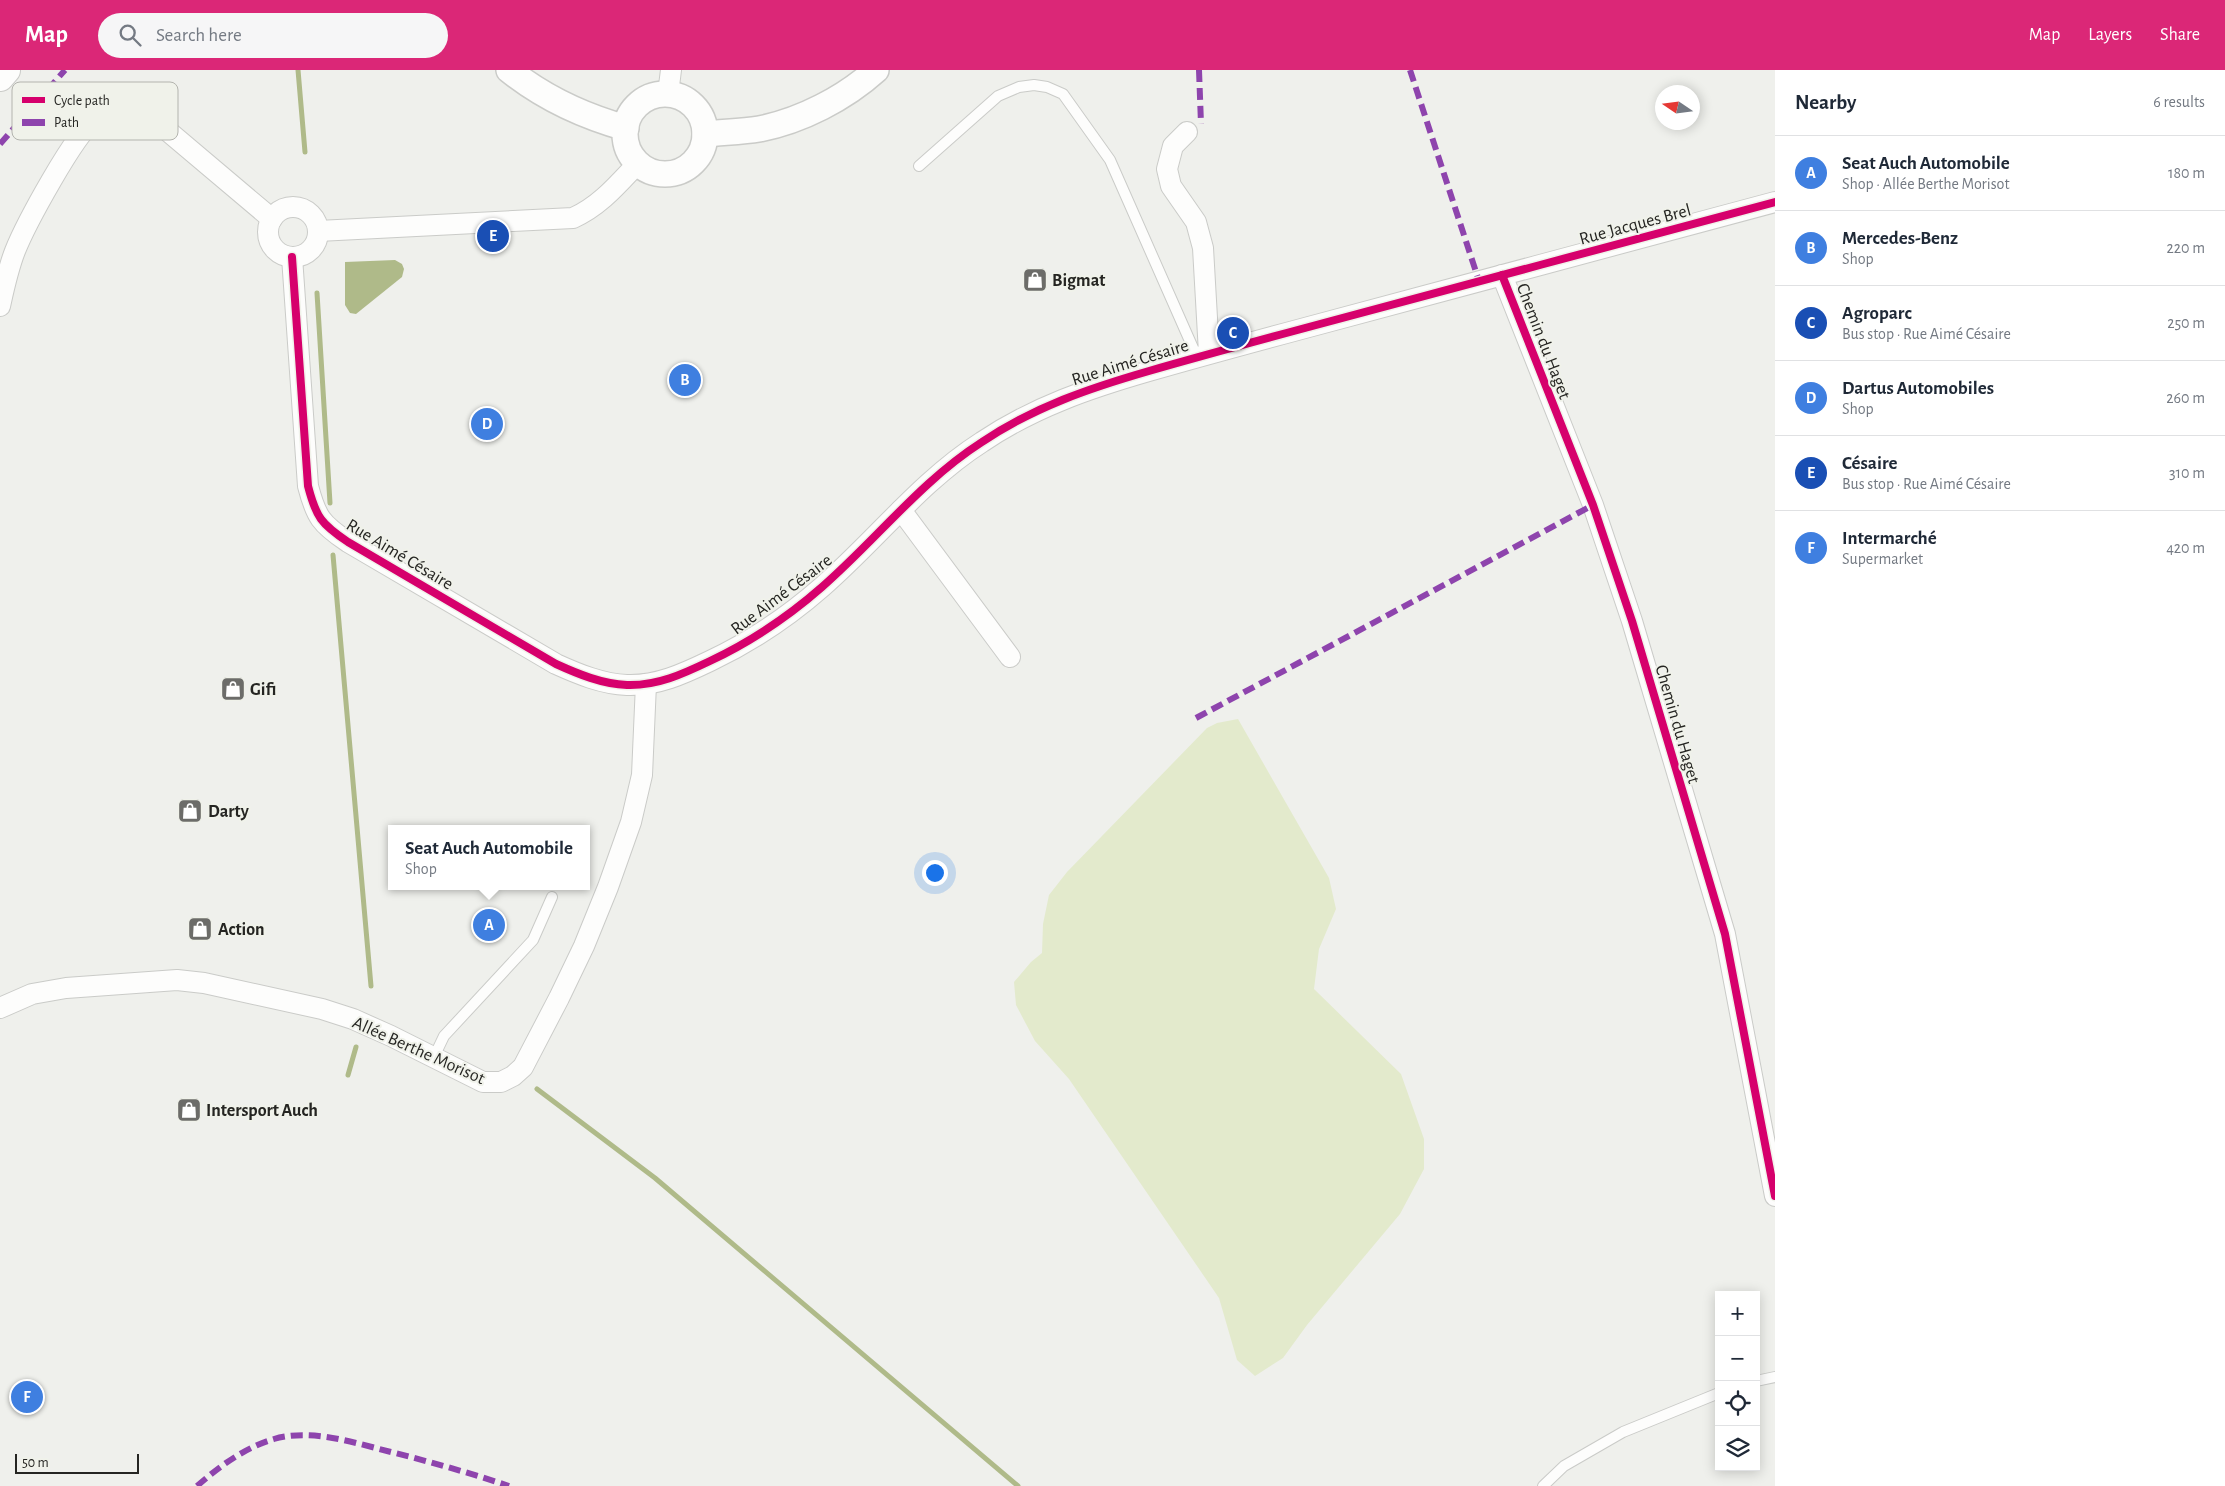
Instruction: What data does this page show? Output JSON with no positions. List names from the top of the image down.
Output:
{
  "streets": {
    "street": [
      "Rue Jacques Brel",
      "Chemin du Haget",
      "Rue Aimé Césaire",
      "Allée Berthe Morisot"
    ]
  },
  "crossings": [
    ["Rue Jacques Brel", "Chemin du Haget"],
    ["Rue Jacques Brel", "Rue Aimé Césaire"],
    ["Chemin du Haget", "Rue Aimé Césaire"],
    ["Rue Aimé Césaire", "Allée Berthe Morisot"]
  ],
  "places": {
    "shop": [
      "Bigmat",
      "Gifi",
      "Darty",
      "Action",
      "Intersport Auch"
    ]
  },
  "legend": ["Cycle path", "Path"],
  "scale_bar": "50 m",
  "north": "left",
  "page": {
    "header": "Map",
    "search": "Search here",
    "nav": ["Map", "Layers", "Share"],
    "heading": ["Nearby", "6 results"],
    "list": [
      {
        "mark": "A",
        "name": "Seat Auch Automobile",
        "note": "Shop · Allée Berthe Morisot",
        "value": "180 m"
      },
      {
        "mark": "B",
        "name": "Mercedes-Benz",
        "note": "Shop",
        "value": "220 m"
      },
      {
        "mark": "C",
        "name": "Agroparc",
        "note": "Bus stop · Rue Aimé Césaire",
        "value": "250 m"
      },
      {
        "mark": "D",
        "name": "Dartus Automobiles",
        "note": "Shop",
        "value": "260 m"
      },
      {
        "mark": "E",
        "name": "Césaire",
        "note": "Bus stop · Rue Aimé Césaire",
        "value": "310 m"
      },
      {
        "mark": "F",
        "name": "Intermarché",
        "note": "Supermarket",
        "value": "420 m"
      }
    ],
    "pins": [
      "E",
      "C",
      "B",
      "D",
      "A",
      "F"
    ],
    "popup": ["Seat Auch Automobile", "Shop"],
    "map_buttons": ["+", "−"],
    "scale": "50 m"
  }
}
